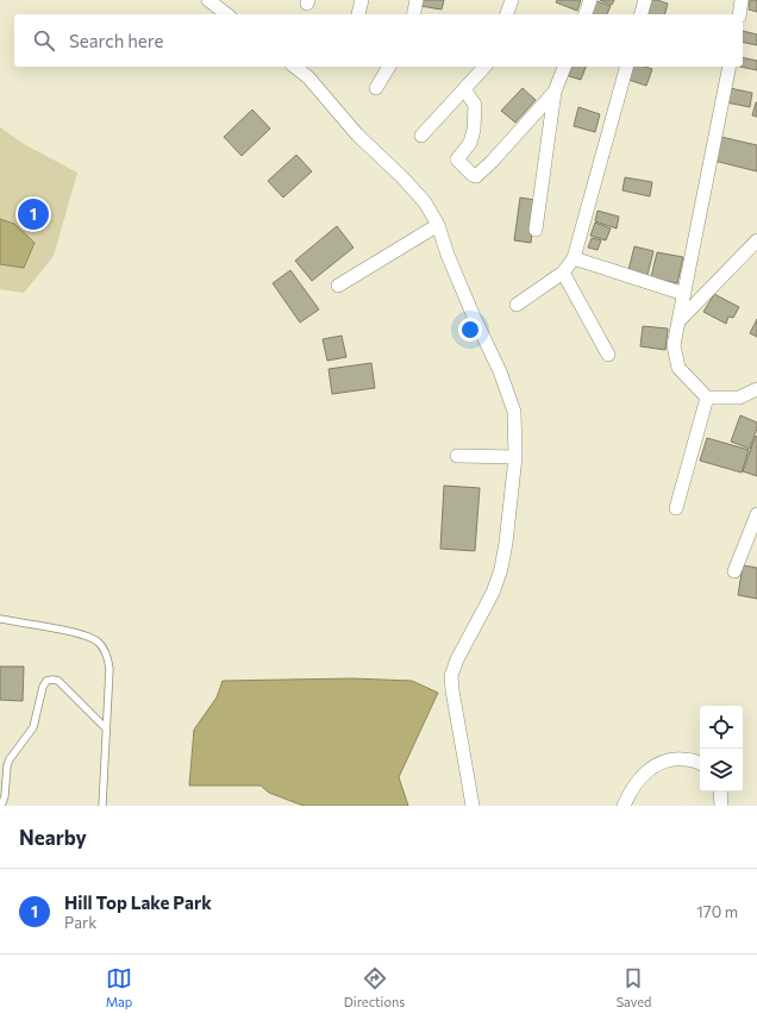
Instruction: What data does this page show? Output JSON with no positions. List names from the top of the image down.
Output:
{
  "page": {
    "search": "Search here",
    "pins": "1",
    "heading": "Nearby",
    "list": [
      {
        "mark": "1",
        "name": "Hill Top Lake Park",
        "note": "Park",
        "value": "170 m"
      }
    ],
    "nav": ["Map", "Directions", "Saved"]
  }
}
